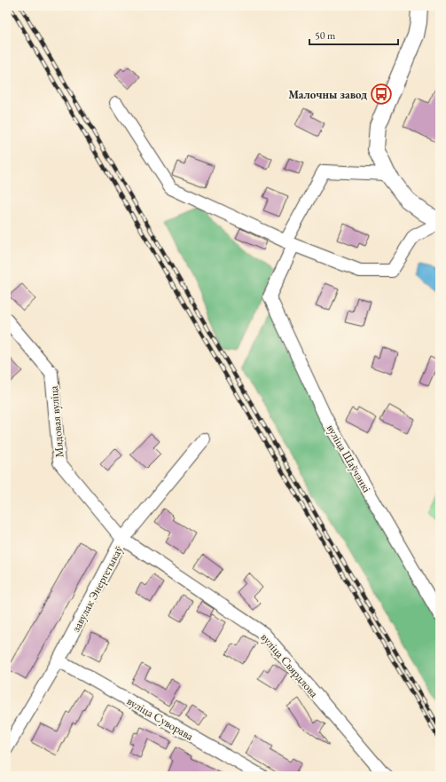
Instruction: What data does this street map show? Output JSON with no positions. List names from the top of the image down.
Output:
{
  "streets": {
    "street": [
      "Мядовая вуліца",
      "вуліца Шаўчэнкі",
      "завулак Энергетыкаў",
      "вуліца Свярдлова",
      "вуліца Суворава"
    ]
  },
  "crossings": [
    ["Мядовая вуліца", "завулак Энергетыкаў"],
    ["Мядовая вуліца", "вуліца Свярдлова"],
    ["завулак Энергетыкаў", "вуліца Свярдлова"],
    ["завулак Энергетыкаў", "вуліца Суворава"]
  ],
  "places": {
    "bus stop": ["Малочны завод"]
  },
  "scale_bar": "50 m"
}
